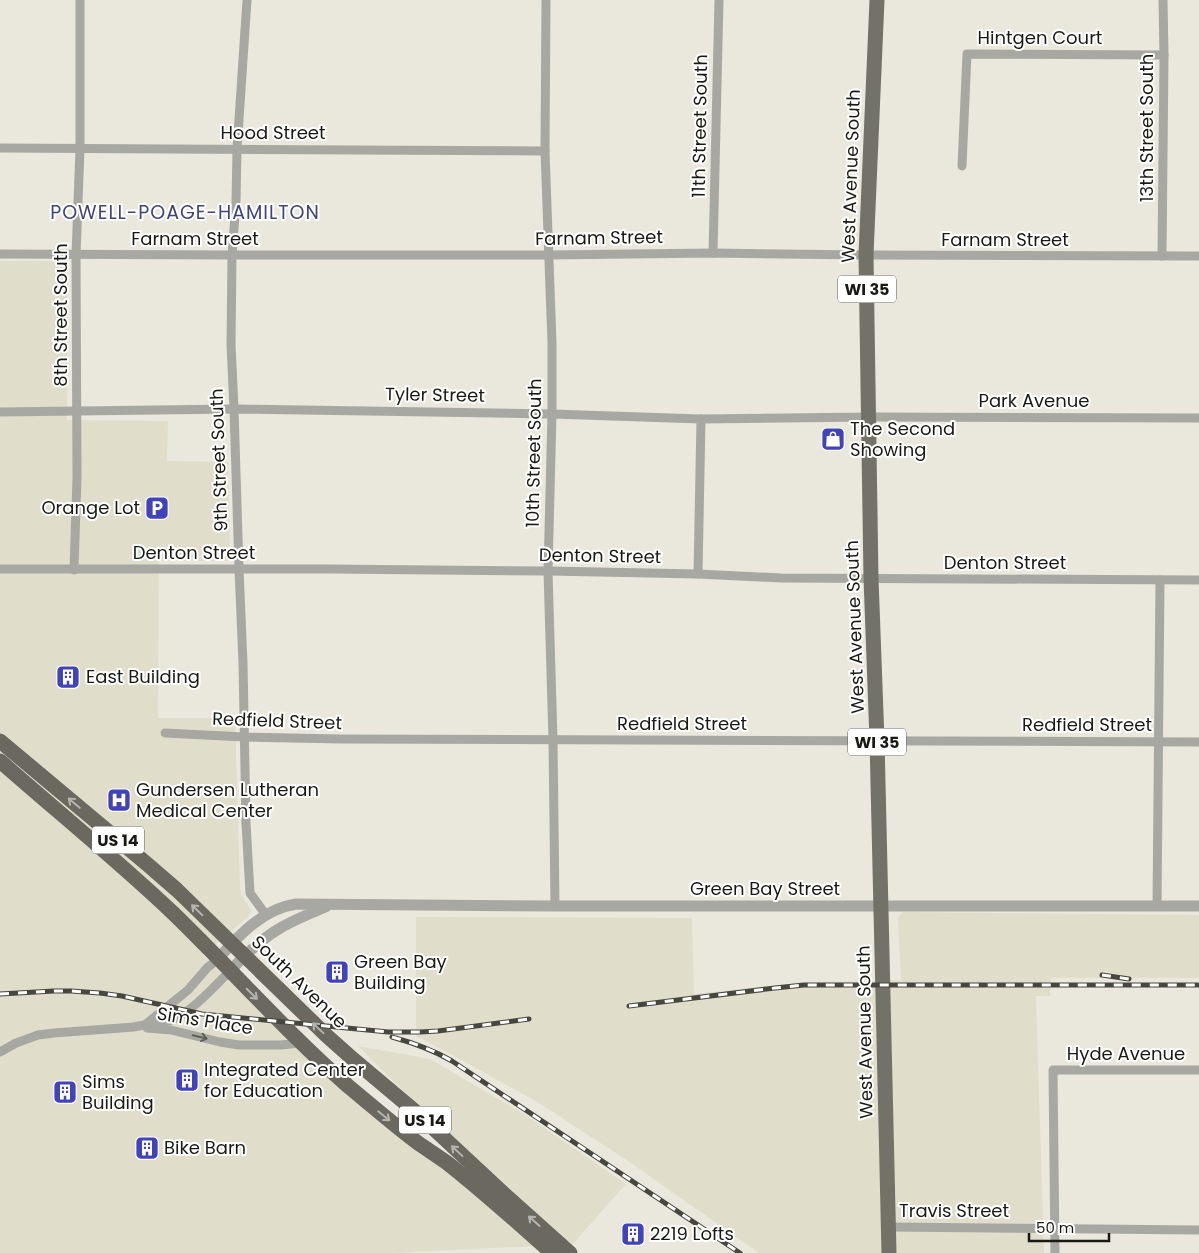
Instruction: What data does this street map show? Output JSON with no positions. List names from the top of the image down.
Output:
{
  "streets": {
    "highway": ["US 14", "South Avenue"],
    "main road": ["West Avenue South", "WI 35"],
    "street": [
      "Hintgen Court",
      "11th Street South",
      "13th Street South",
      "Hood Street",
      "Farnam Street",
      "8th Street South",
      "Tyler Street",
      "Park Avenue",
      "10th Street South",
      "9th Street South",
      "Denton Street",
      "Redfield Street",
      "Green Bay Street",
      "Sims Place",
      "Hyde Avenue",
      "Travis Street"
    ]
  },
  "crossings": [
    ["Hintgen Court", "13th Street South"],
    ["11th Street South", "Farnam Street"],
    ["13th Street South", "Farnam Street"],
    ["Hood Street", "8th Street South"],
    ["Hood Street", "10th Street South"],
    ["Hood Street", "9th Street South"],
    ["West Avenue South", "Farnam Street"],
    ["West Avenue South", "Tyler Street"],
    ["West Avenue South", "Park Avenue"],
    ["West Avenue South", "Denton Street"],
    ["West Avenue South", "Redfield Street"],
    ["West Avenue South", "Green Bay Street"],
    ["West Avenue South", "Travis Street"],
    ["Farnam Street", "8th Street South"],
    ["Farnam Street", "10th Street South"],
    ["Farnam Street", "9th Street South"],
    ["8th Street South", "Tyler Street"],
    ["8th Street South", "Denton Street"],
    ["Tyler Street", "Park Avenue"],
    ["Tyler Street", "10th Street South"],
    ["Tyler Street", "9th Street South"],
    ["10th Street South", "Denton Street"],
    ["10th Street South", "Redfield Street"],
    ["10th Street South", "Green Bay Street"],
    ["9th Street South", "Denton Street"],
    ["9th Street South", "Redfield Street"],
    ["9th Street South", "Green Bay Street"],
    ["US 14", "Green Bay Street"],
    ["US 14", "Sims Place"],
    ["Green Bay Street", "South Avenue"],
    ["Green Bay Street", "Sims Place"],
    ["Hyde Avenue", "Travis Street"]
  ],
  "districts": ["POWELL-POAGE-HAMILTON"],
  "places": {
    "shop": ["The Second Showing"],
    "parking": ["Orange Lot"],
    "building": [
      "East Building",
      "Green Bay Building",
      "Integrated Center for Education",
      "Sims Building",
      "Bike Barn",
      "2219 Lofts"
    ],
    "hospital": ["Gundersen Lutheran Medical Center"]
  },
  "scale_bar": "50 m"
}
